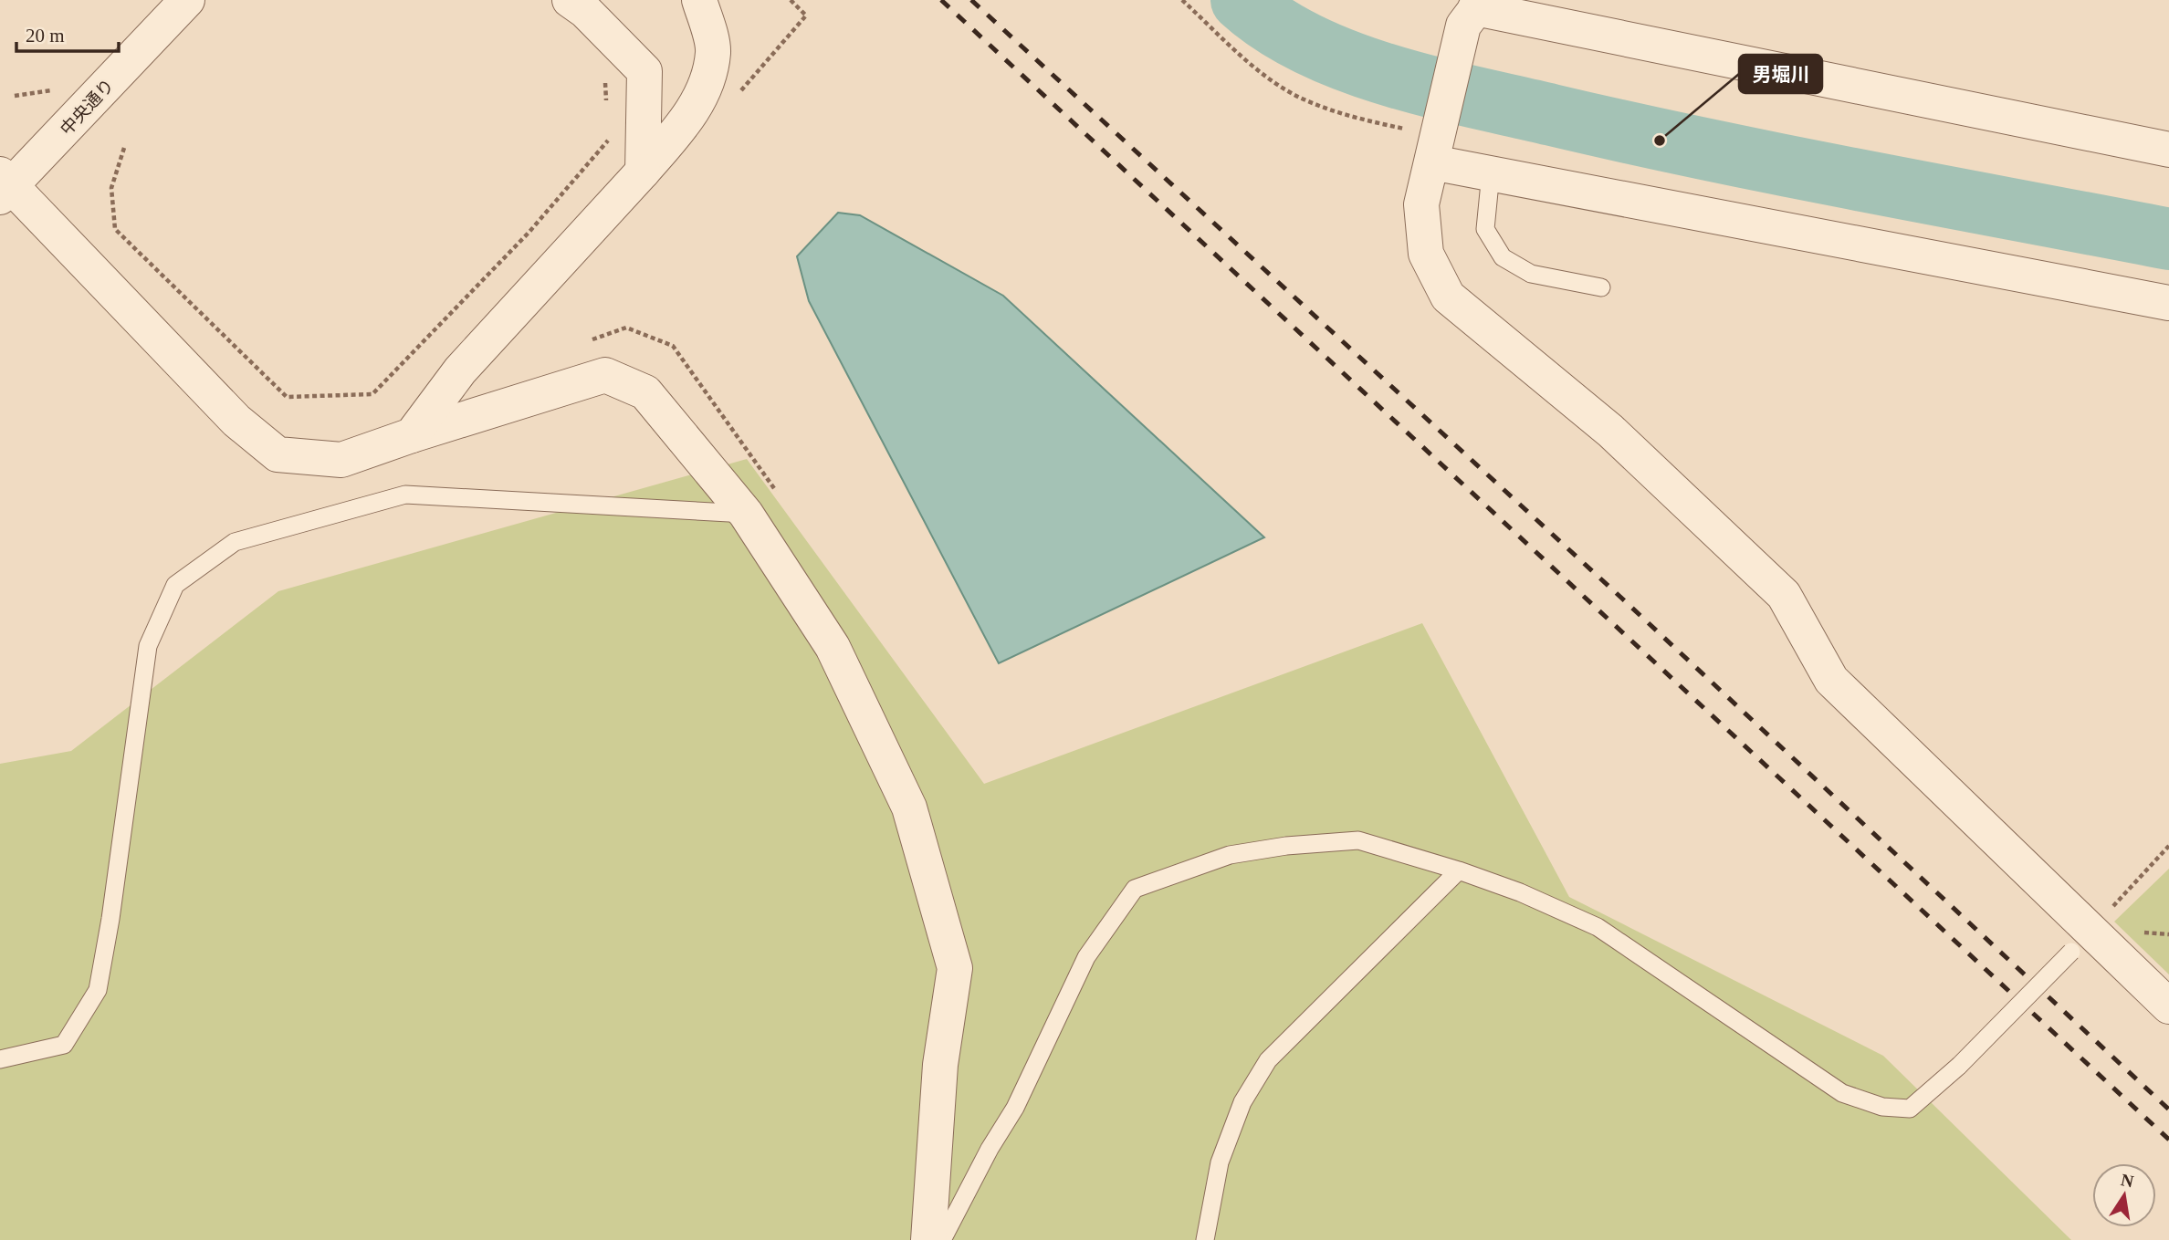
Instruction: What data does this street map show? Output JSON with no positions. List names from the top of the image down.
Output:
{
  "streets": {
    "street": ["中央通り"]
  },
  "places": ["男堀川"],
  "scale_bar": "20 m",
  "north": "top"
}
